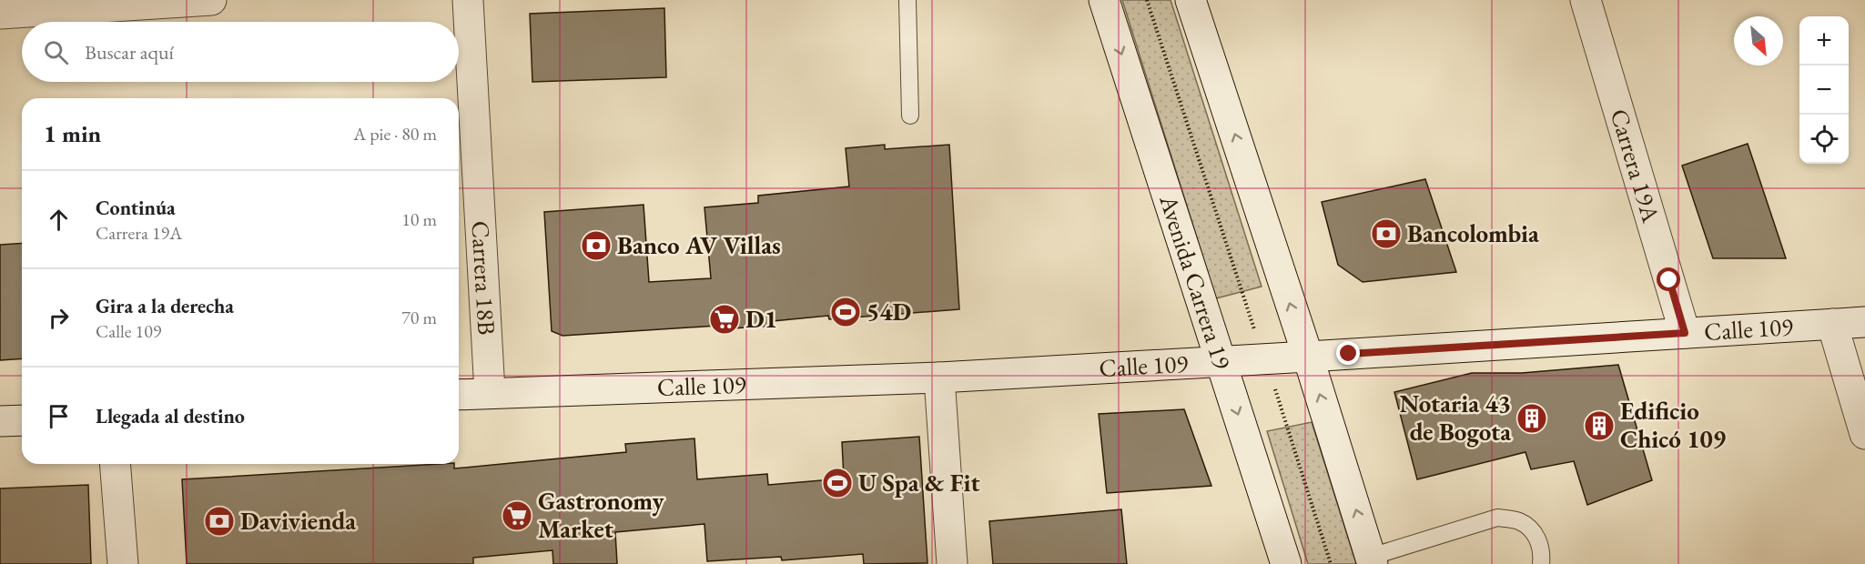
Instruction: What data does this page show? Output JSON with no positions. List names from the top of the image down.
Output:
{
  "streets": {
    "street": [
      "Carrera 19A",
      "Carrera 18B",
      "Avenida Carrera 19",
      "Calle 109"
    ]
  },
  "crossings": [
    ["Carrera 19A", "Calle 109"],
    ["Carrera 18B", "Calle 109"],
    ["Avenida Carrera 19", "Calle 109"]
  ],
  "places": {
    "bank": ["Bancolombia", "Banco AV Villas", "Davivienda"],
    "sports": ["54D", "U Spa & Fit"],
    "supermarket": ["D1", "Gastronomy Market"],
    "building": ["Notaria 43 de Bogota", "Edificio Chicó 109"]
  },
  "north": "bottom right",
  "page": {
    "map_buttons": ["+", "−"],
    "search": "Buscar aquí",
    "heading": ["1 min", "A pie · 80 m"],
    "list": [
      ["Continúa", "Carrera 19A", "10 m"],
      ["Gira a la derecha", "Calle 109", "70 m"],
      "Llegada al destino"
    ]
  }
}
